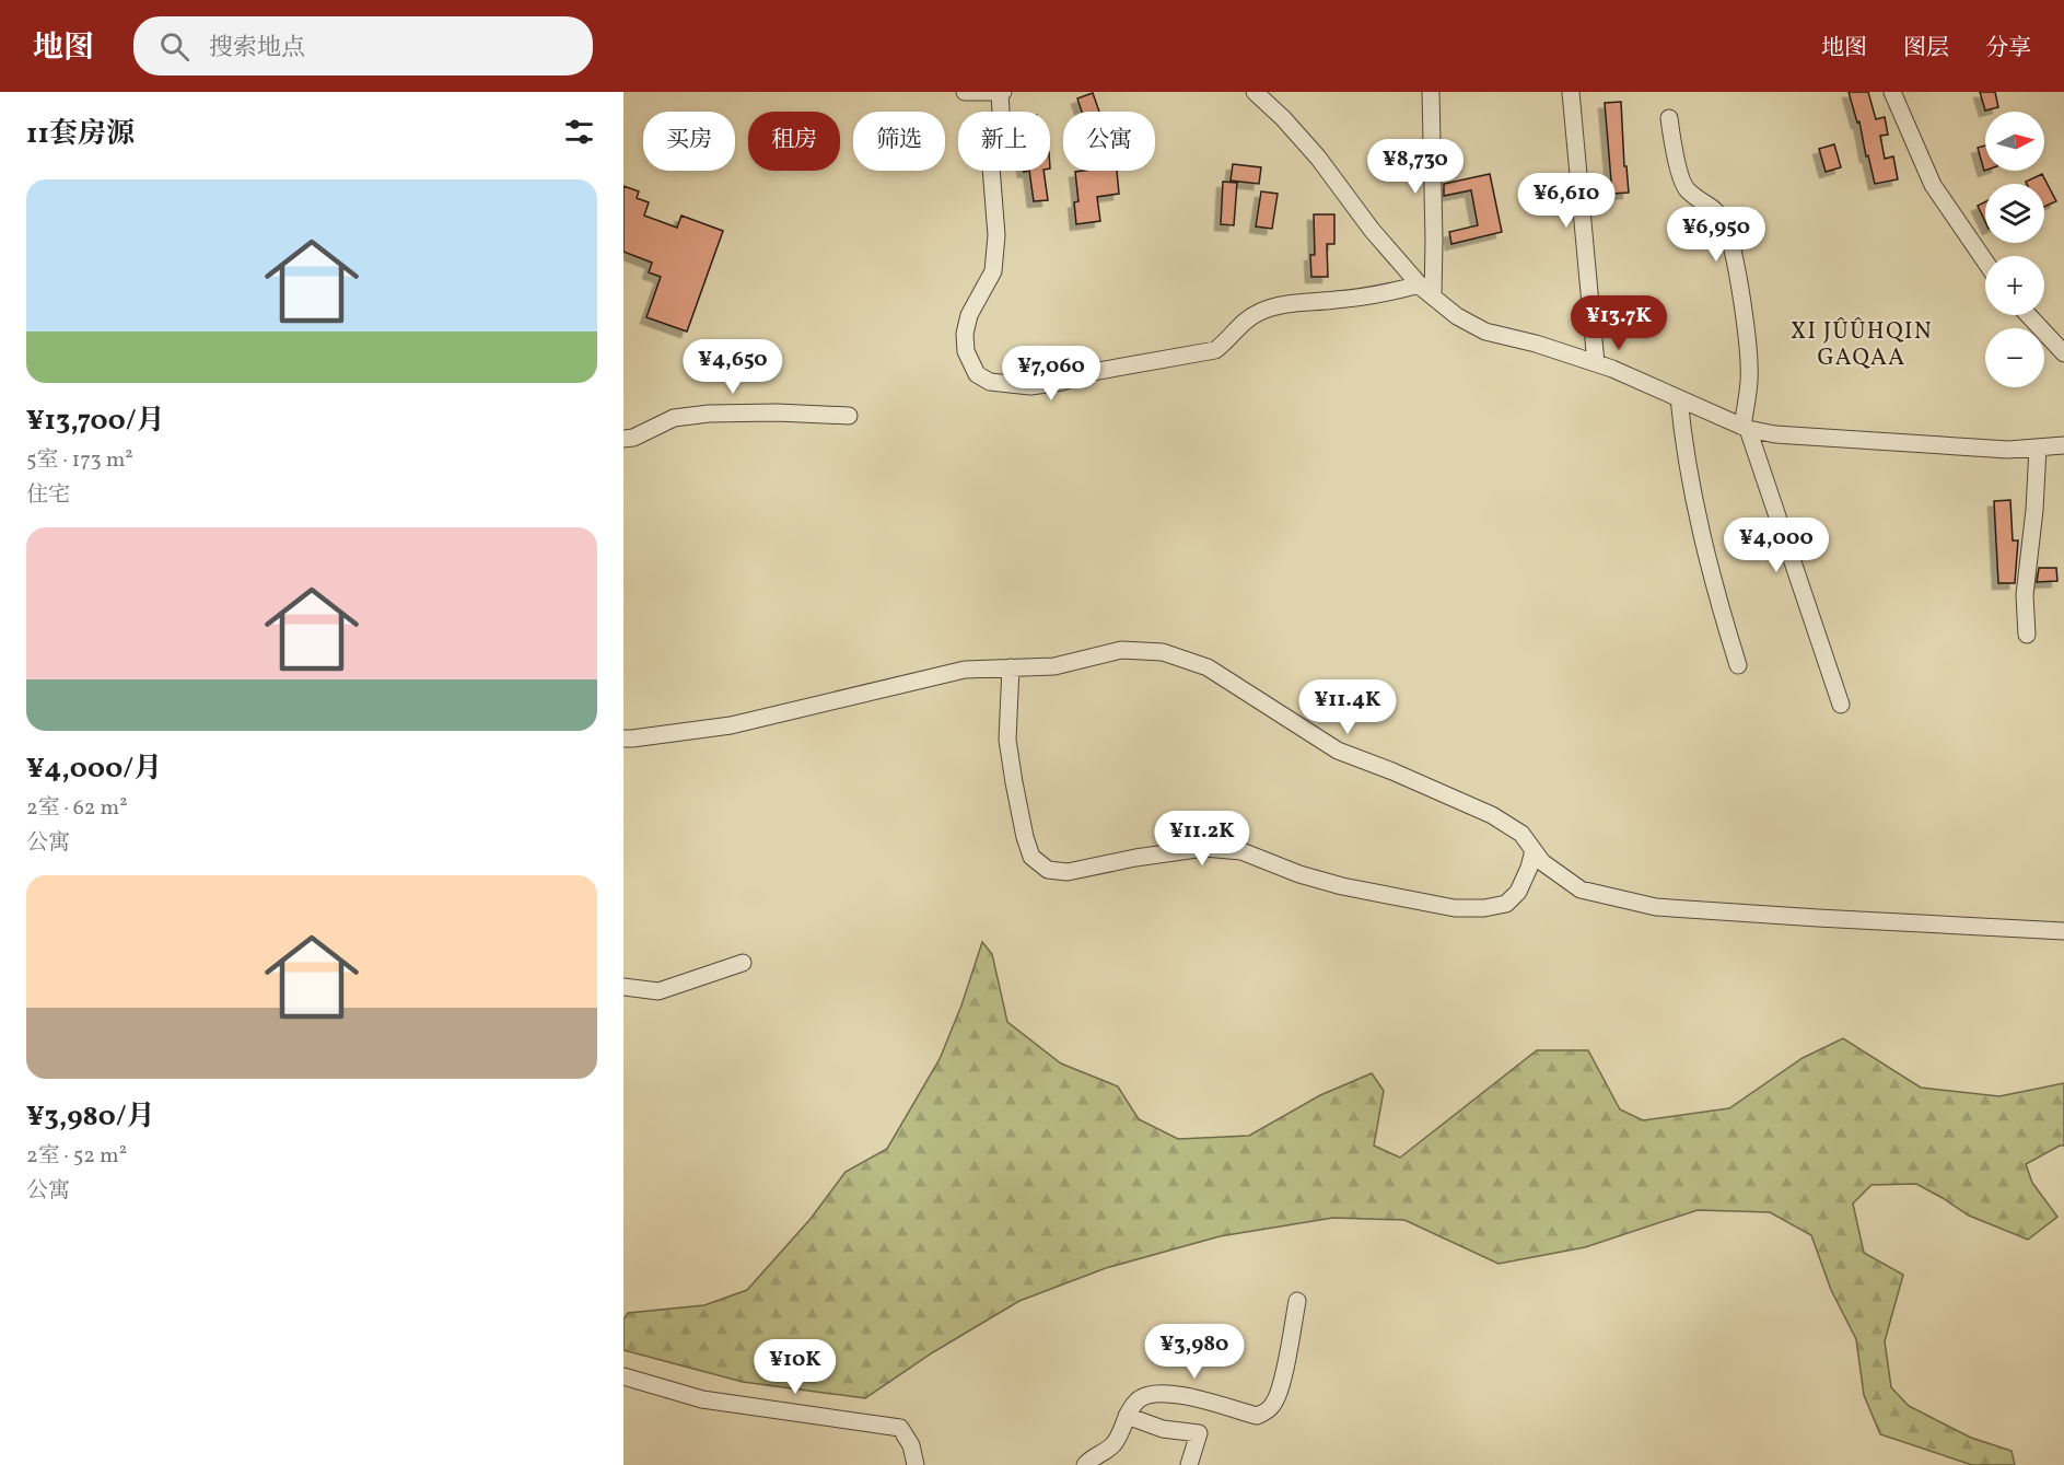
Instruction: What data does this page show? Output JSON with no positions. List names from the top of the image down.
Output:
{
  "districts": ["XI JÛÛHQIN GAQAA"],
  "north": "right",
  "page": {
    "header": "地图",
    "search": "搜索地点",
    "nav": ["地图", "图层", "分享"],
    "heading": "11套房源",
    "map_buttons": ["+", "−"],
    "chip": [
      "买房",
      "租房",
      "筛选",
      "新上",
      "公寓"
    ],
    "price": [
      "¥8,730",
      "¥6,610",
      "¥6,950",
      "¥13.7K",
      "¥4,650",
      "¥7,060",
      "¥4,000",
      "¥11.4K",
      "¥11.2K",
      "¥3,980",
      "¥10K"
    ],
    "list": [
      {
        "name": "¥13,700/月",
        "note": "5室 · 173 m² · 住宅"
      },
      {
        "name": "¥4,000/月",
        "note": "2室 · 62 m² · 公寓"
      },
      {
        "name": "¥3,980/月",
        "note": "2室 · 52 m² · 公寓"
      }
    ]
  }
}
